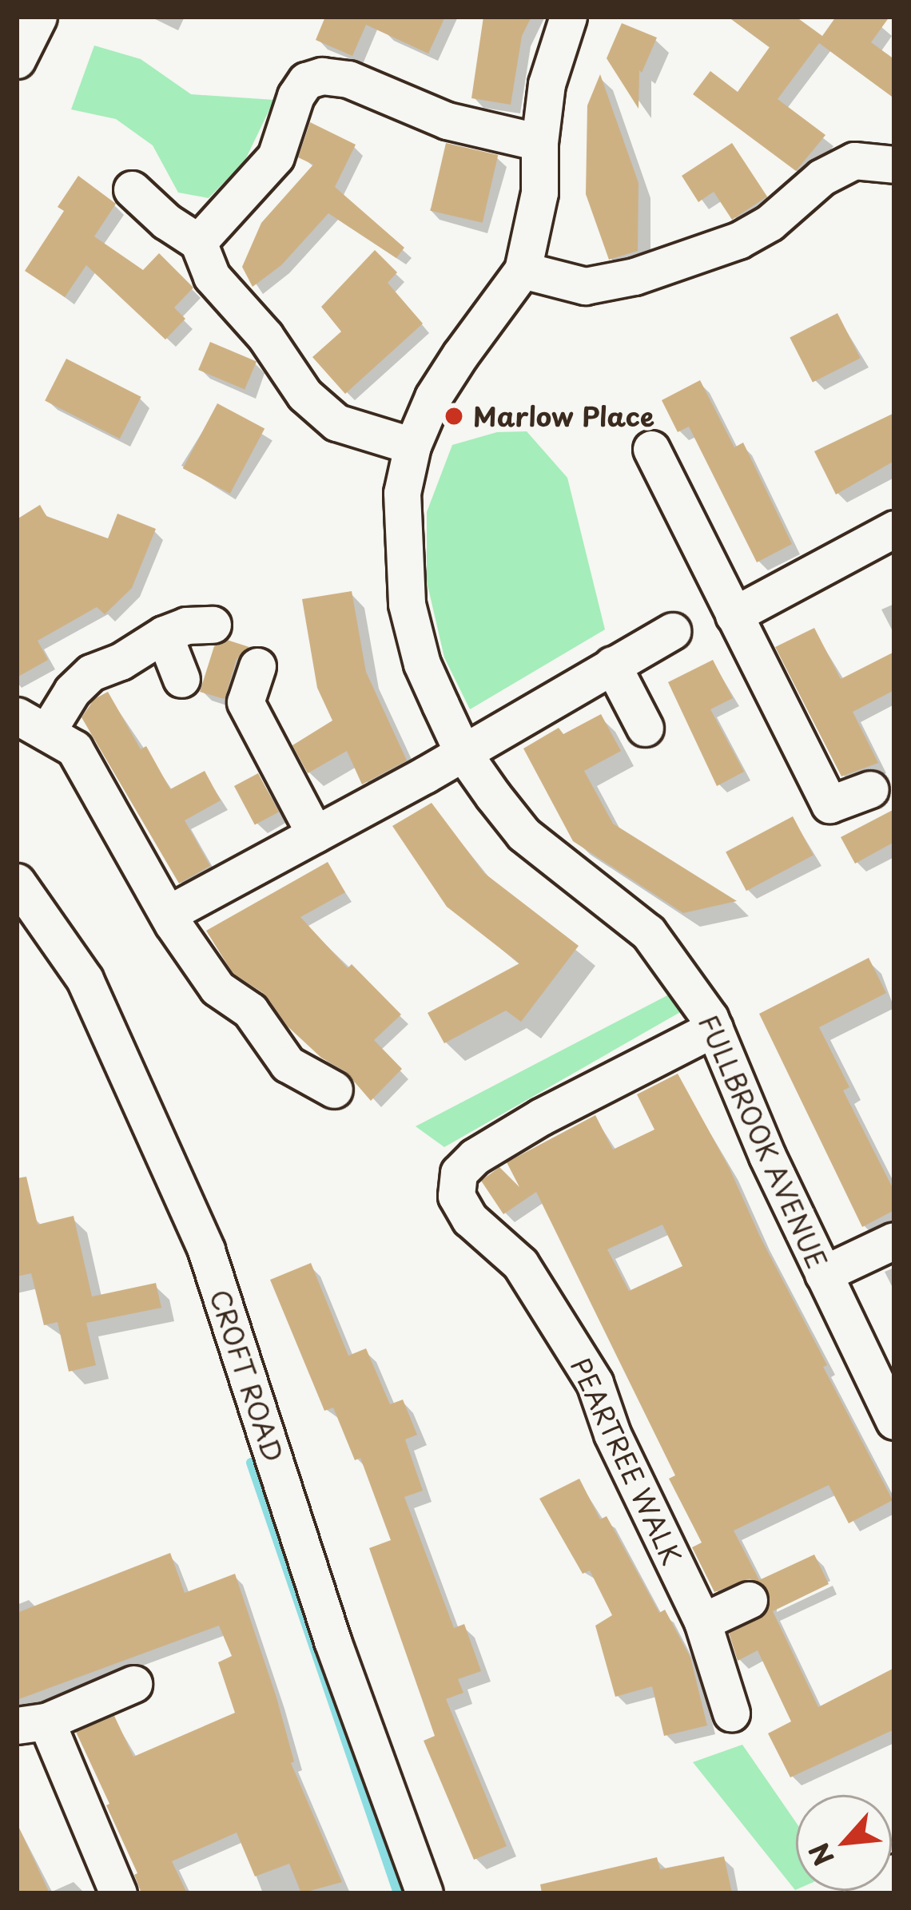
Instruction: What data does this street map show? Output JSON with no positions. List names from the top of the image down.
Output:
{
  "streets": {
    "street": ["FULLBROOK AVENUE", "CROFT ROAD", "PEARTREE WALK"]
  },
  "crossings": [
    ["FULLBROOK AVENUE", "PEARTREE WALK"]
  ],
  "places": ["Marlow Place"],
  "north": "bottom left"
}
